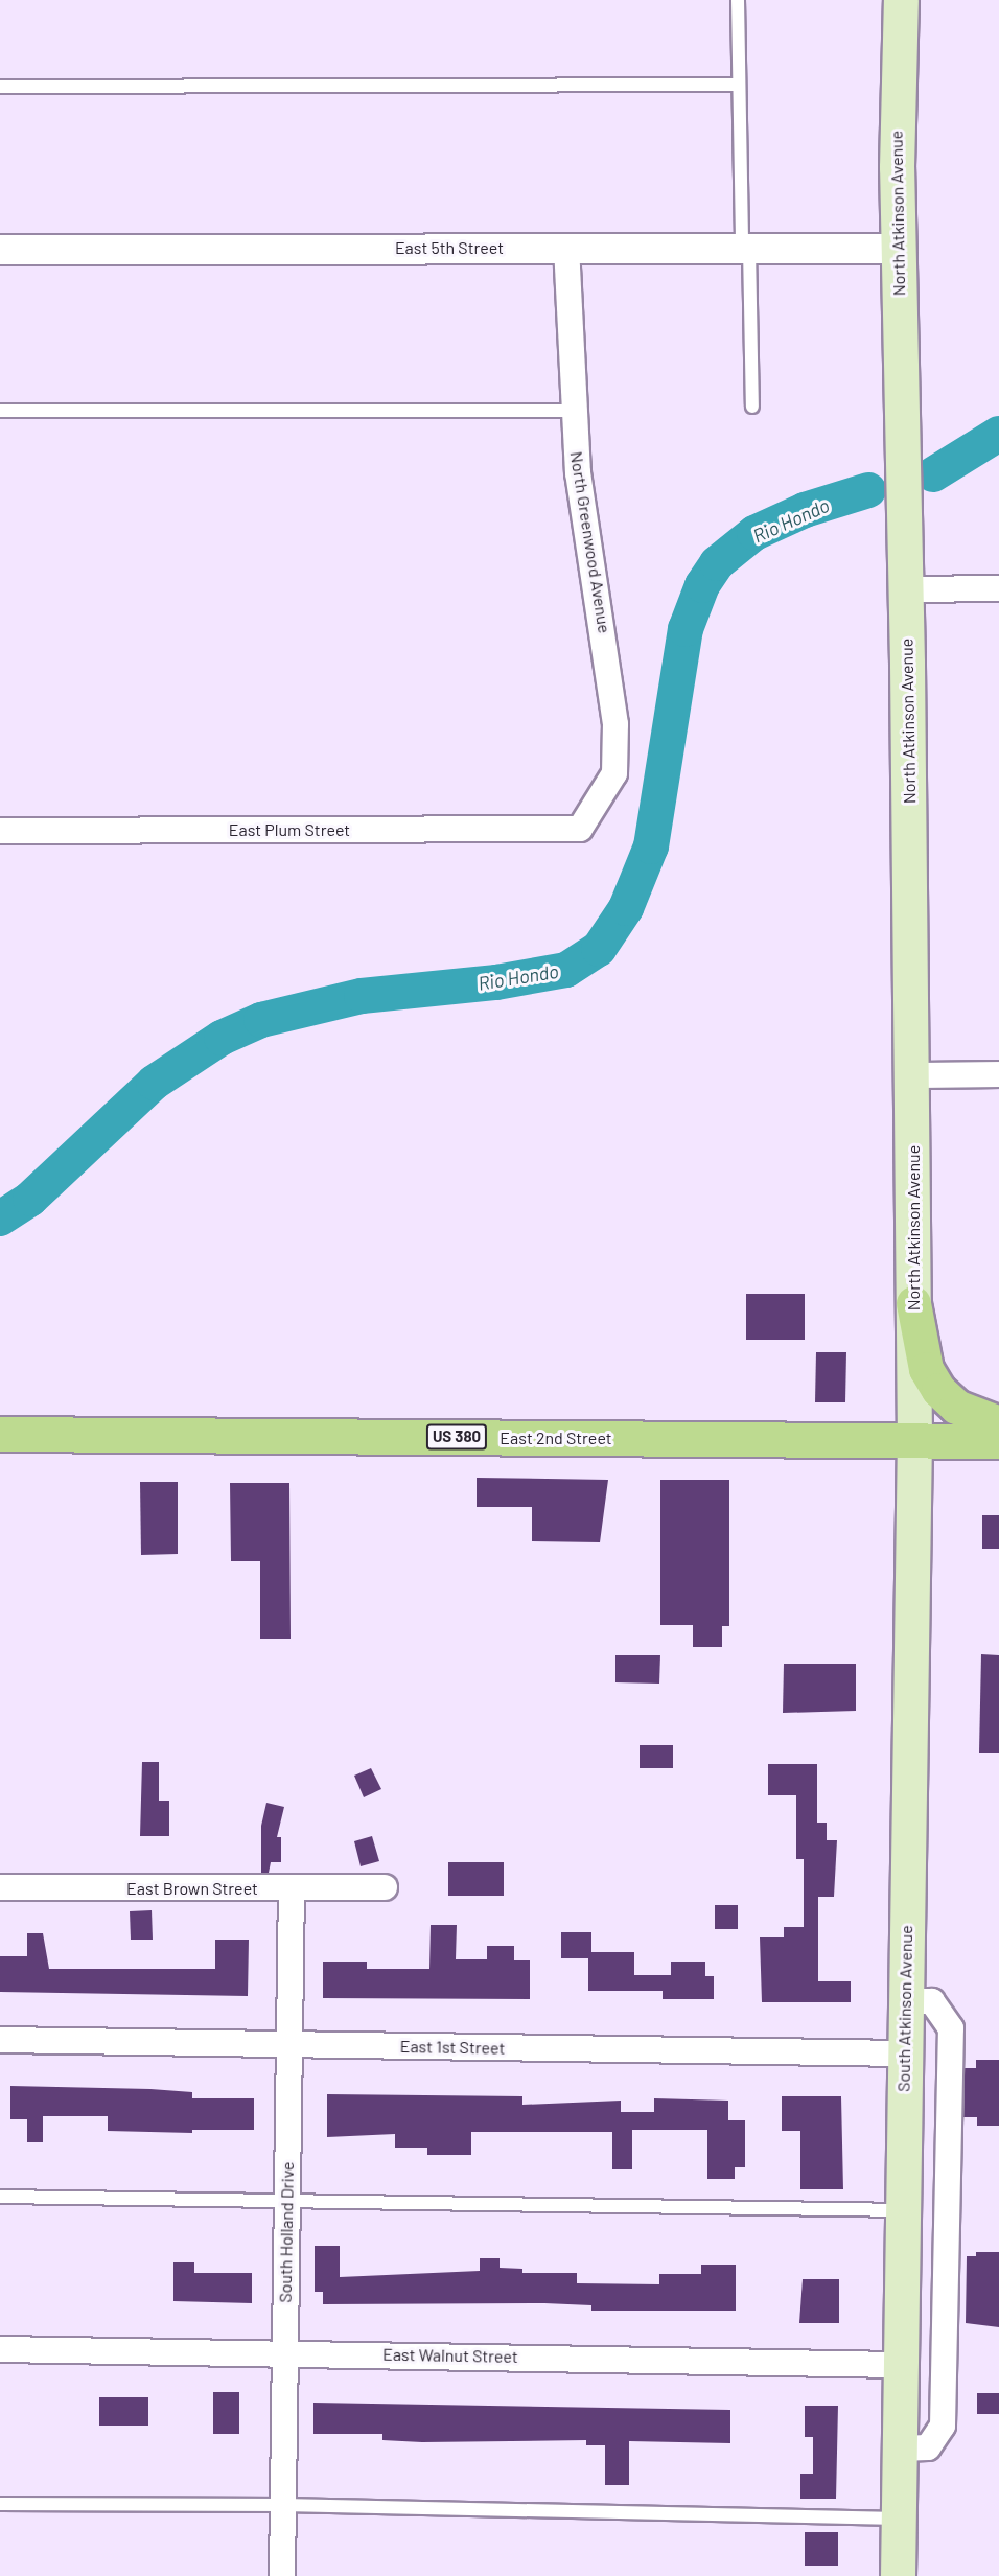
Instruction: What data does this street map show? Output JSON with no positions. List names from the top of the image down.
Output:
{
  "streets": {
    "main road": [
      "North Atkinson Avenue",
      "US 380",
      "East 2nd Street",
      "South Atkinson Avenue"
    ],
    "street": [
      "East 5th Street",
      "North Greenwood Avenue",
      "East Plum Street",
      "East Brown Street",
      "East 1st Street",
      "South Holland Drive",
      "East Walnut Street"
    ]
  },
  "crossings": [
    ["North Atkinson Avenue", "East 5th Street"],
    ["North Atkinson Avenue", "East 2nd Street"],
    ["North Atkinson Avenue", "South Atkinson Avenue"],
    ["East 5th Street", "North Greenwood Avenue"],
    ["North Greenwood Avenue", "East Plum Street"],
    ["East 2nd Street", "South Atkinson Avenue"],
    ["East Brown Street", "South Holland Drive"],
    ["South Atkinson Avenue", "East 1st Street"],
    ["South Atkinson Avenue", "East Walnut Street"],
    ["East 1st Street", "South Holland Drive"],
    ["South Holland Drive", "East Walnut Street"]
  ],
  "water": ["Rio Hondo"]
}
